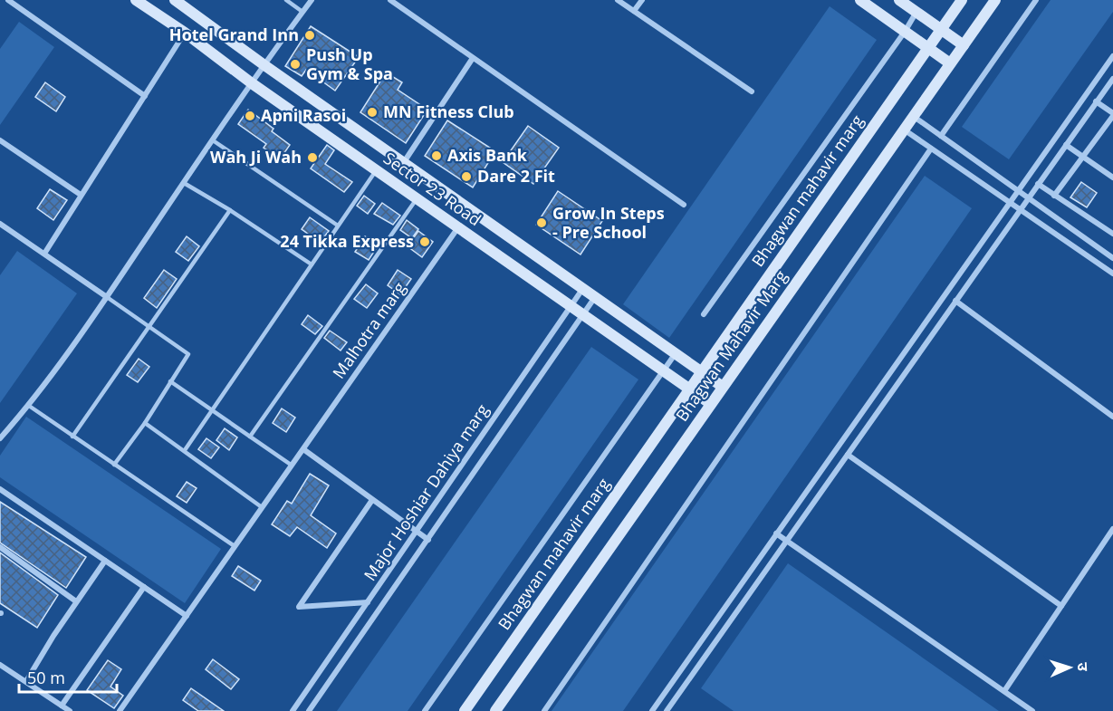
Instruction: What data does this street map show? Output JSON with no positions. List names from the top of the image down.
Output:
{
  "streets": {
    "main road": ["Sector 23 Road", "Bhagwan mahavir marg", "Bhagwan Mahavir Marg"],
    "street": ["Malhotra marg", "Major Hoshiar Dahiya marg"]
  },
  "crossings": [
    ["Sector 23 Road", "Bhagwan mahavir marg"],
    ["Sector 23 Road", "Malhotra marg"],
    ["Sector 23 Road", "Bhagwan Mahavir Marg"],
    ["Sector 23 Road", "Major Hoshiar Dahiya marg"]
  ],
  "places": [
    "Hotel Grand Inn",
    "Push Up Gym & Spa",
    "MN Fitness Club",
    "Apni Rasoi",
    "Axis Bank",
    "Wah Ji Wah",
    "Dare 2 Fit",
    "Grow In Steps - Pre School",
    "24 Tikka Express"
  ],
  "scale_bar": "50 m",
  "north": "right"
}
